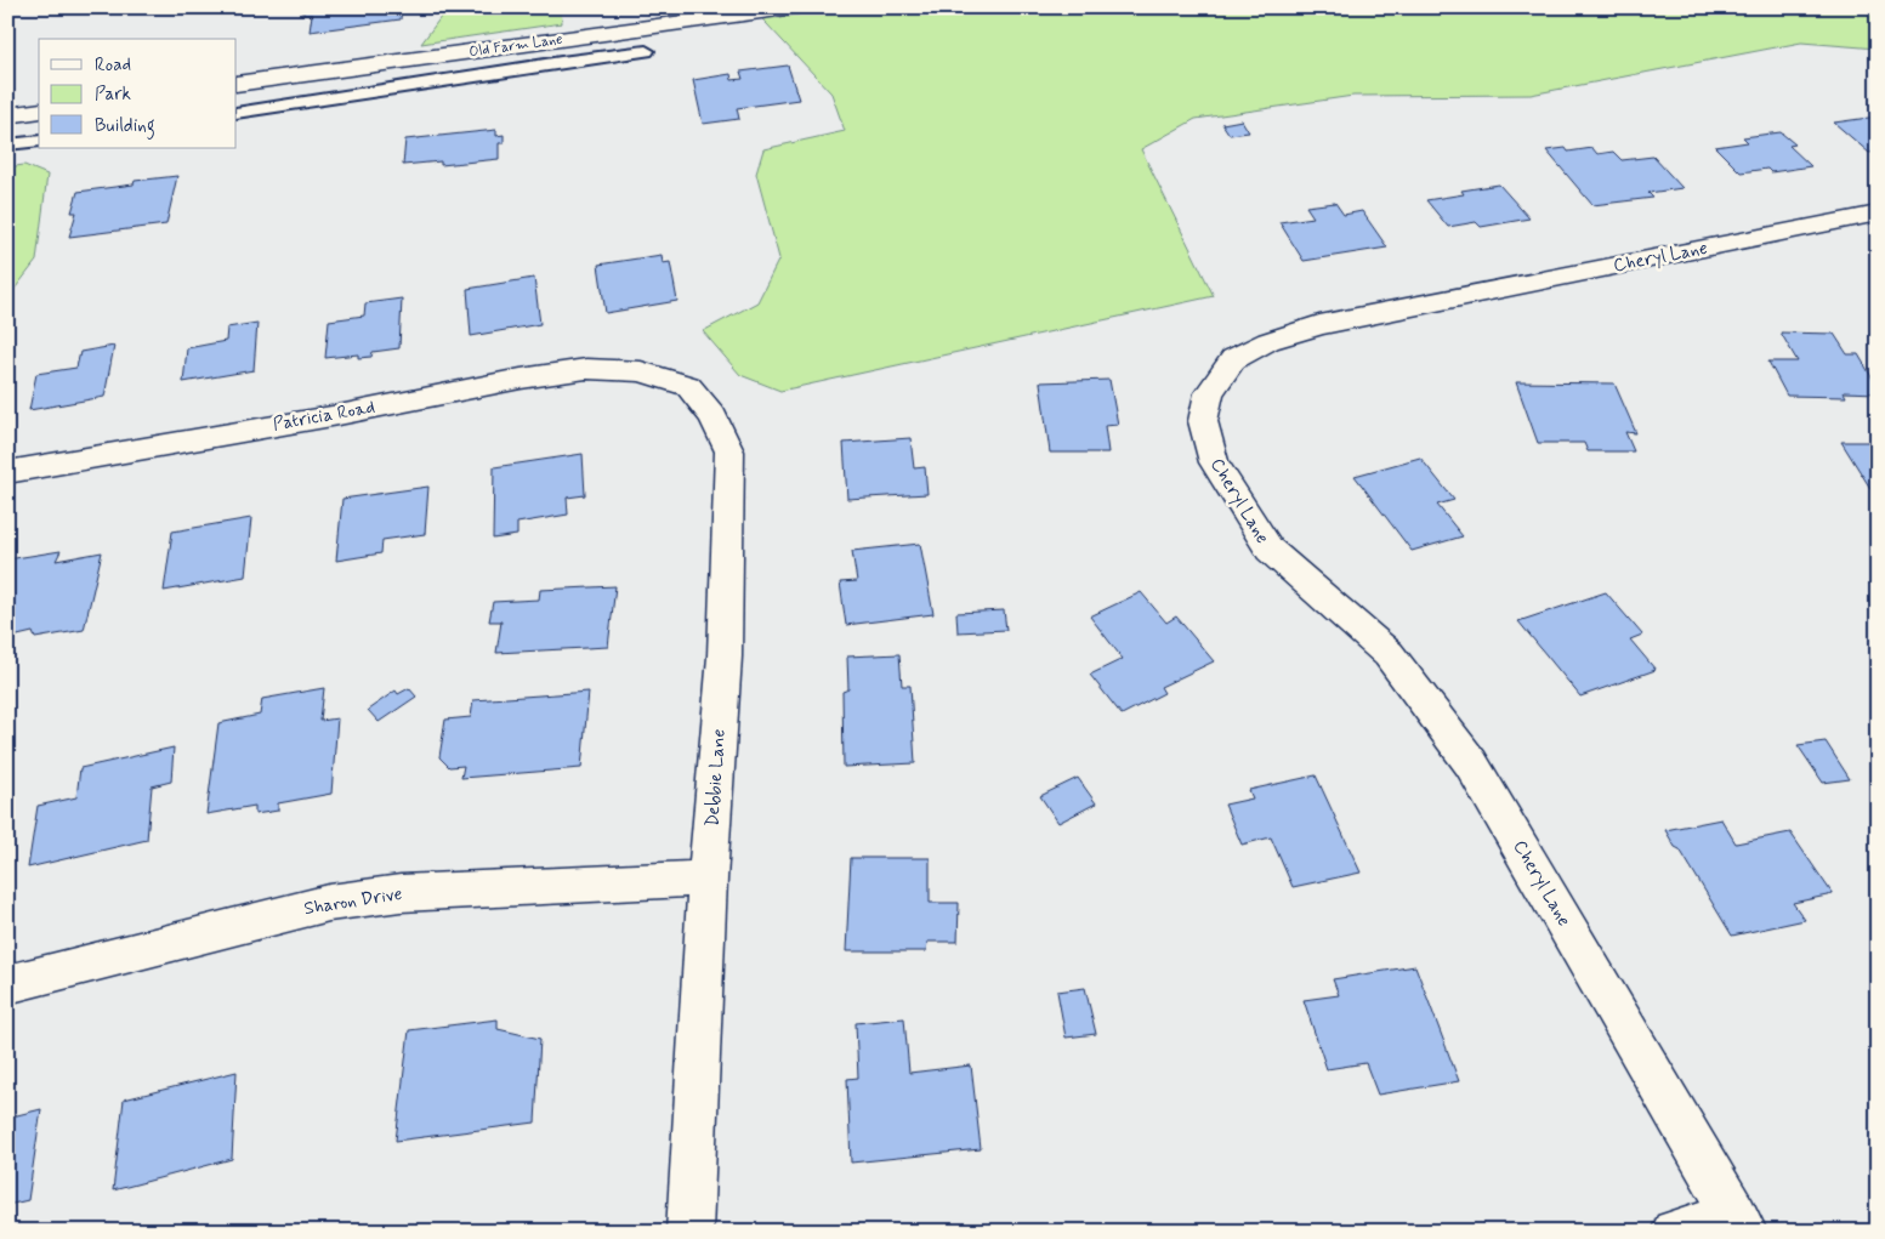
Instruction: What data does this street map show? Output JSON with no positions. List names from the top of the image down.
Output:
{
  "streets": {
    "street": [
      "Old Farm Lane",
      "Cheryl Lane",
      "Patricia Road",
      "Debbie Lane",
      "Sharon Drive"
    ]
  },
  "crossings": [
    ["Patricia Road", "Debbie Lane"],
    ["Debbie Lane", "Sharon Drive"]
  ],
  "legend": ["Road", "Park", "Building"]
}
